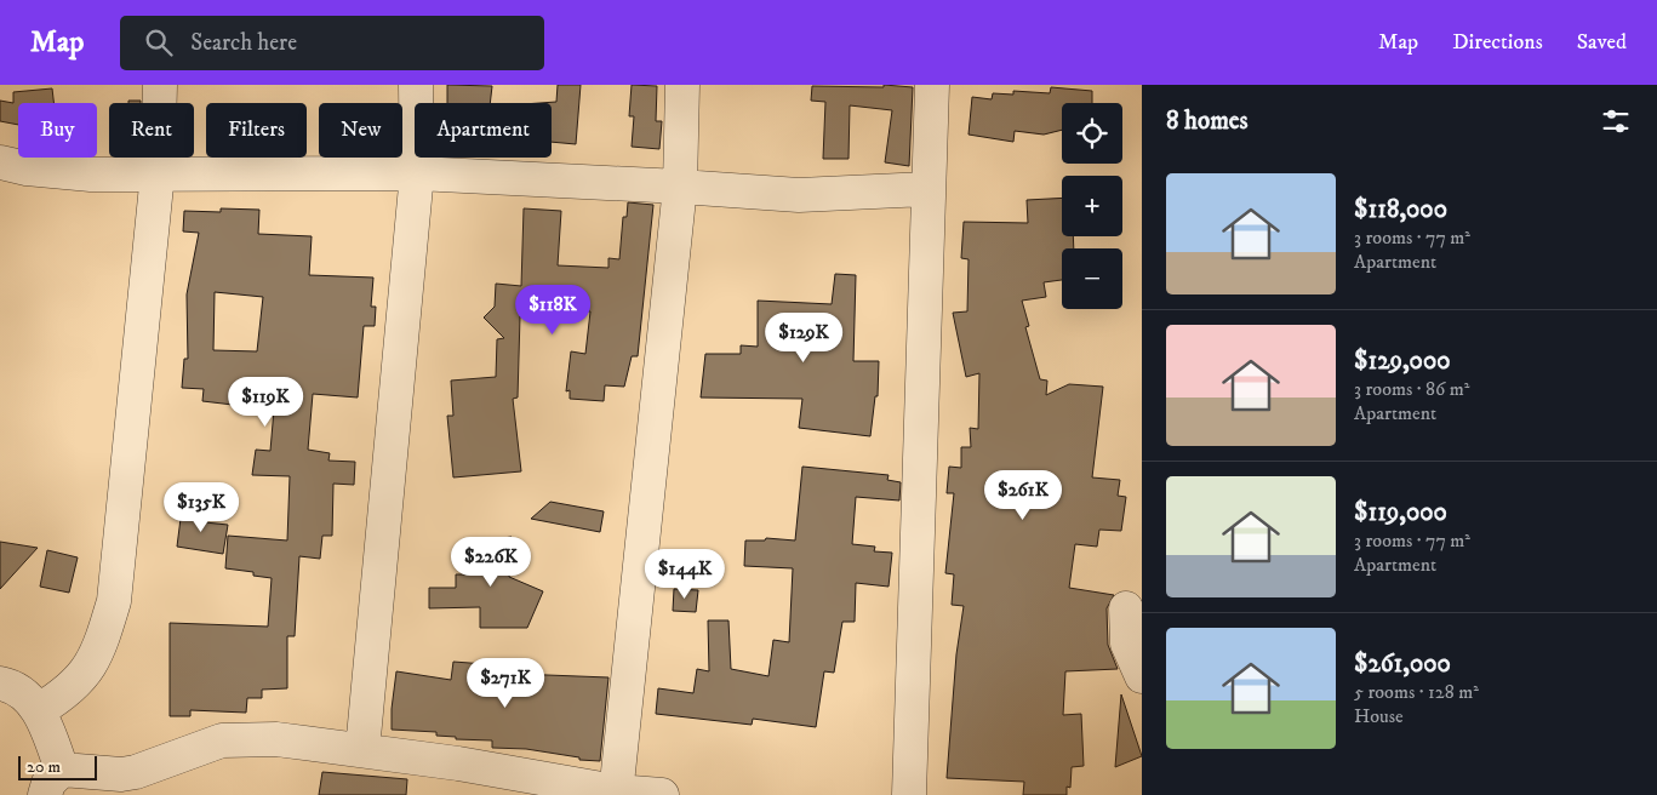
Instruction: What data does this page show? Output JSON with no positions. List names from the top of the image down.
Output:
{
  "scale_bar": "20 m",
  "page": {
    "header": "Map",
    "search": "Search here",
    "nav": ["Map", "Directions", "Saved"],
    "heading": "8 homes",
    "map_buttons": ["+", "−"],
    "chip": [
      "Buy",
      "Rent",
      "Filters",
      "New",
      "Apartment"
    ],
    "list": [
      {
        "name": "$118,000",
        "note": "3 rooms · 77 m² · Apartment"
      },
      {
        "name": "$129,000",
        "note": "3 rooms · 86 m² · Apartment"
      },
      {
        "name": "$119,000",
        "note": "3 rooms · 77 m² · Apartment"
      },
      {
        "name": "$261,000",
        "note": "5 rooms · 128 m² · House"
      }
    ],
    "price": [
      "$118K",
      "$129K",
      "$119K",
      "$261K",
      "$135K",
      "$226K",
      "$144K",
      "$271K"
    ],
    "scale": "20 m"
  }
}
